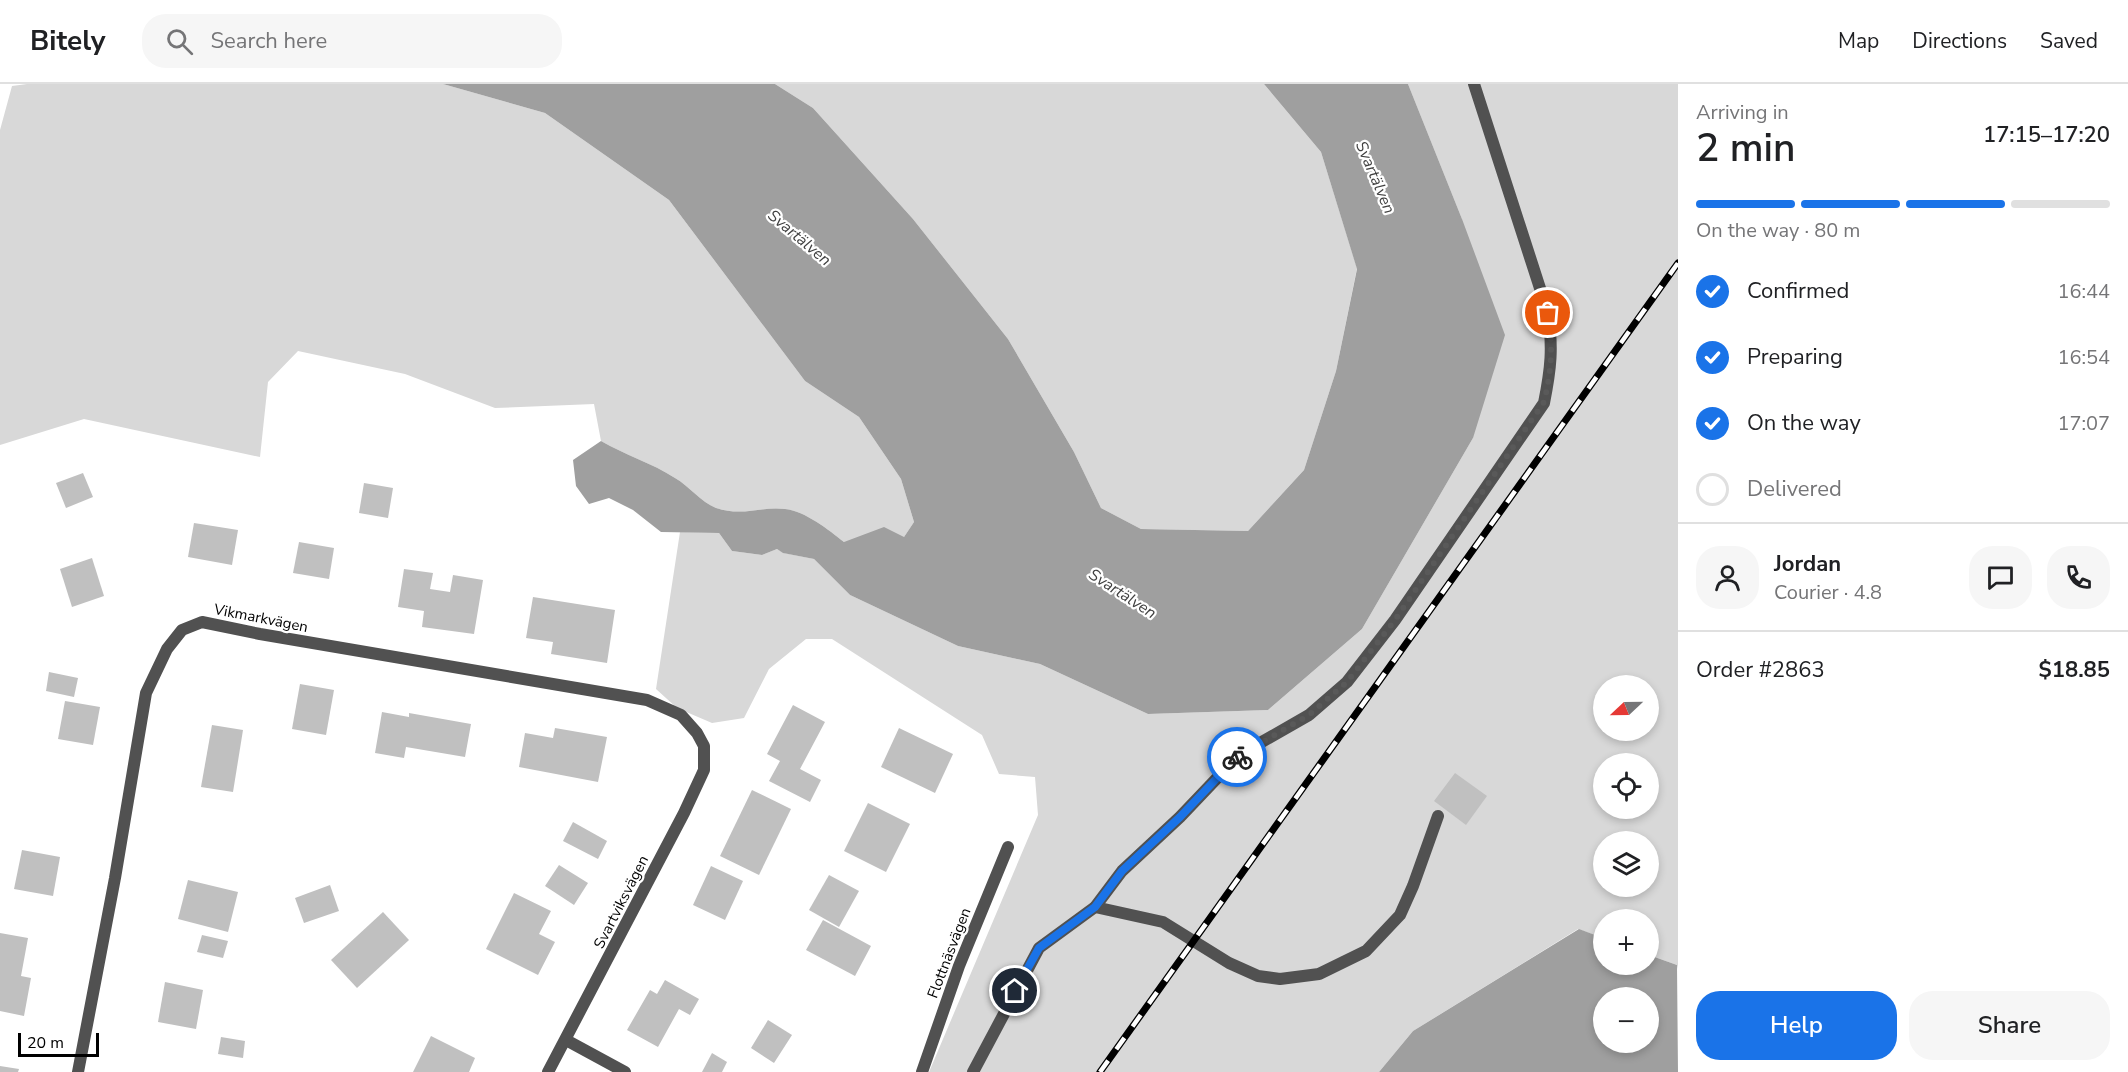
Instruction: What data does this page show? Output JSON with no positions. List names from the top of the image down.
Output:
{
  "streets": {
    "street": ["Vikmarkvägen", "Svartviksvägen", "Flottnäsvägen"]
  },
  "crossings": [
    ["Vikmarkvägen", "Svartviksvägen"]
  ],
  "water": ["Svartälven"],
  "scale_bar": "20 m",
  "north": "left",
  "page": {
    "header": "Bitely",
    "search": "Search here",
    "nav": ["Map", "Directions", "Saved"],
    "heading": ["2 min", "Arriving in", "17:15–17:20"],
    "panel": [
      "Jordan",
      "Courier · 4.8",
      "Order #2863",
      "$18.85"
    ],
    "bar": "On the way · 80 m",
    "list": [
      ["Confirmed", "16:44"],
      ["Preparing", "16:54"],
      ["On the way", "17:07"],
      "Delivered"
    ],
    "map_buttons": ["+", "−"],
    "buttons": ["Help", "Share"],
    "scale": "20 m"
  }
}
